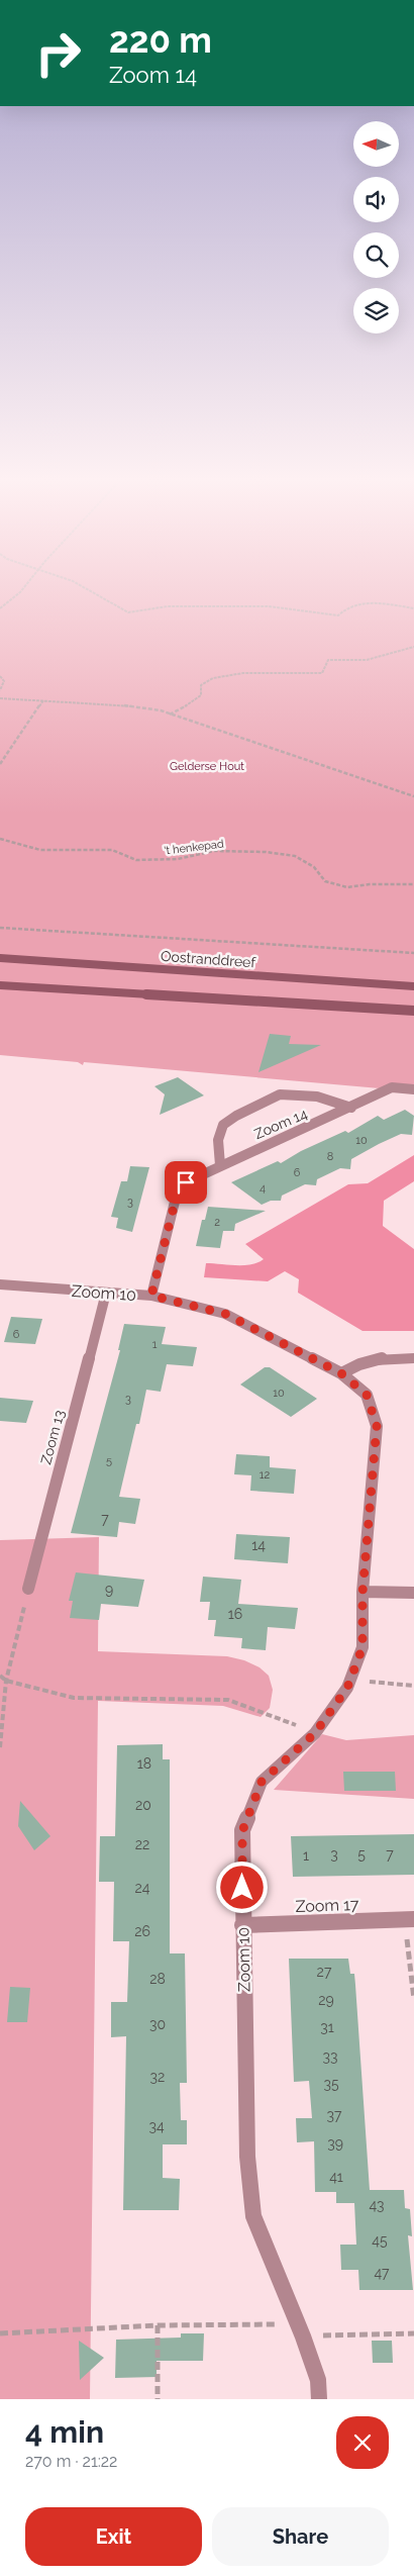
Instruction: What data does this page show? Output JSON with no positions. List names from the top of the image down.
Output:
{
  "streets": {
    "main road": ["Oostranddreef"],
    "street": [
      "Zoom 14",
      "Zoom 10",
      "Zoom 13",
      "Zoom 17"
    ],
    "path": ["'t henkepad"]
  },
  "crossings": [
    ["Zoom 14", "Zoom 10"],
    ["Zoom 10", "Zoom 13"],
    ["Zoom 10", "Zoom 17"]
  ],
  "parks": ["Gelderse Hout"],
  "house_numbers": [
    "10",
    "8",
    "6",
    "4",
    "3",
    "2",
    "6",
    "1",
    "10",
    "3",
    "5",
    "12",
    "7",
    "14",
    "9",
    "16",
    "18",
    "20",
    "22",
    "3",
    "5",
    "7",
    "1",
    "24",
    "26",
    "27",
    "28",
    "29",
    "30",
    "31",
    "33",
    "32",
    "35",
    "37",
    "34",
    "39",
    "41",
    "43",
    "45",
    "47"
  ],
  "north": "left",
  "page": {
    "turn": ["220 m", "Zoom 14"],
    "heading": ["4 min", "270 m · 21:22"],
    "buttons": ["Exit", "Share"]
  }
}
